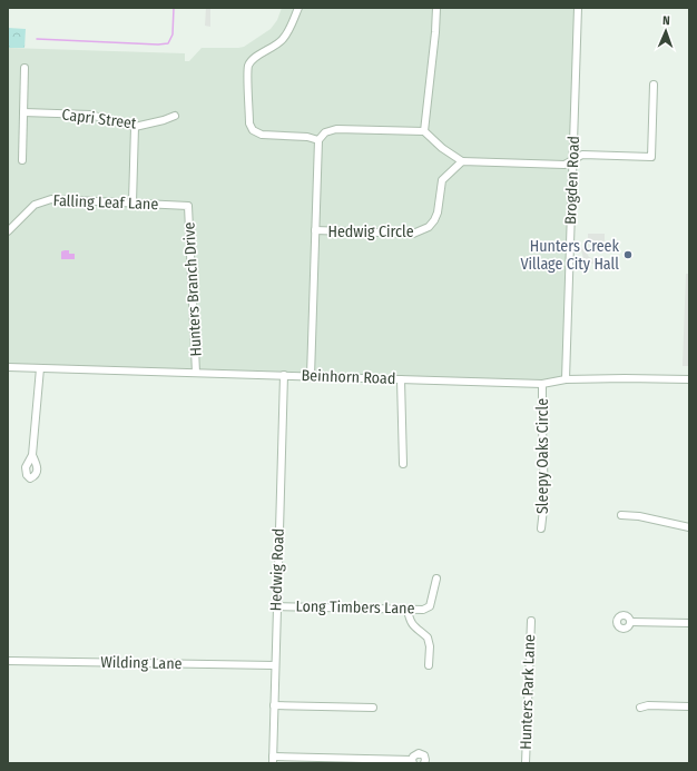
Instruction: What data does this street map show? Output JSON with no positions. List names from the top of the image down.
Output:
{
  "streets": {
    "street": [
      "Capri Street",
      "Brogden Road",
      "Falling Leaf Lane",
      "Hedwig Circle",
      "Hunters Branch Drive",
      "Beinhorn Road",
      "Sleepy Oaks Circle",
      "Hedwig Road",
      "Long Timbers Lane",
      "Wilding Lane",
      "Hunters Park Lane"
    ]
  },
  "crossings": [
    ["Brogden Road", "Beinhorn Road"],
    ["Falling Leaf Lane", "Hunters Branch Drive"],
    ["Hedwig Circle", "Beinhorn Road"],
    ["Hunters Branch Drive", "Beinhorn Road"],
    ["Beinhorn Road", "Sleepy Oaks Circle"],
    ["Beinhorn Road", "Hedwig Road"],
    ["Hedwig Road", "Long Timbers Lane"],
    ["Hedwig Road", "Wilding Lane"]
  ],
  "places": ["Hunters Creek Village City Hall"],
  "north": "top"
}
